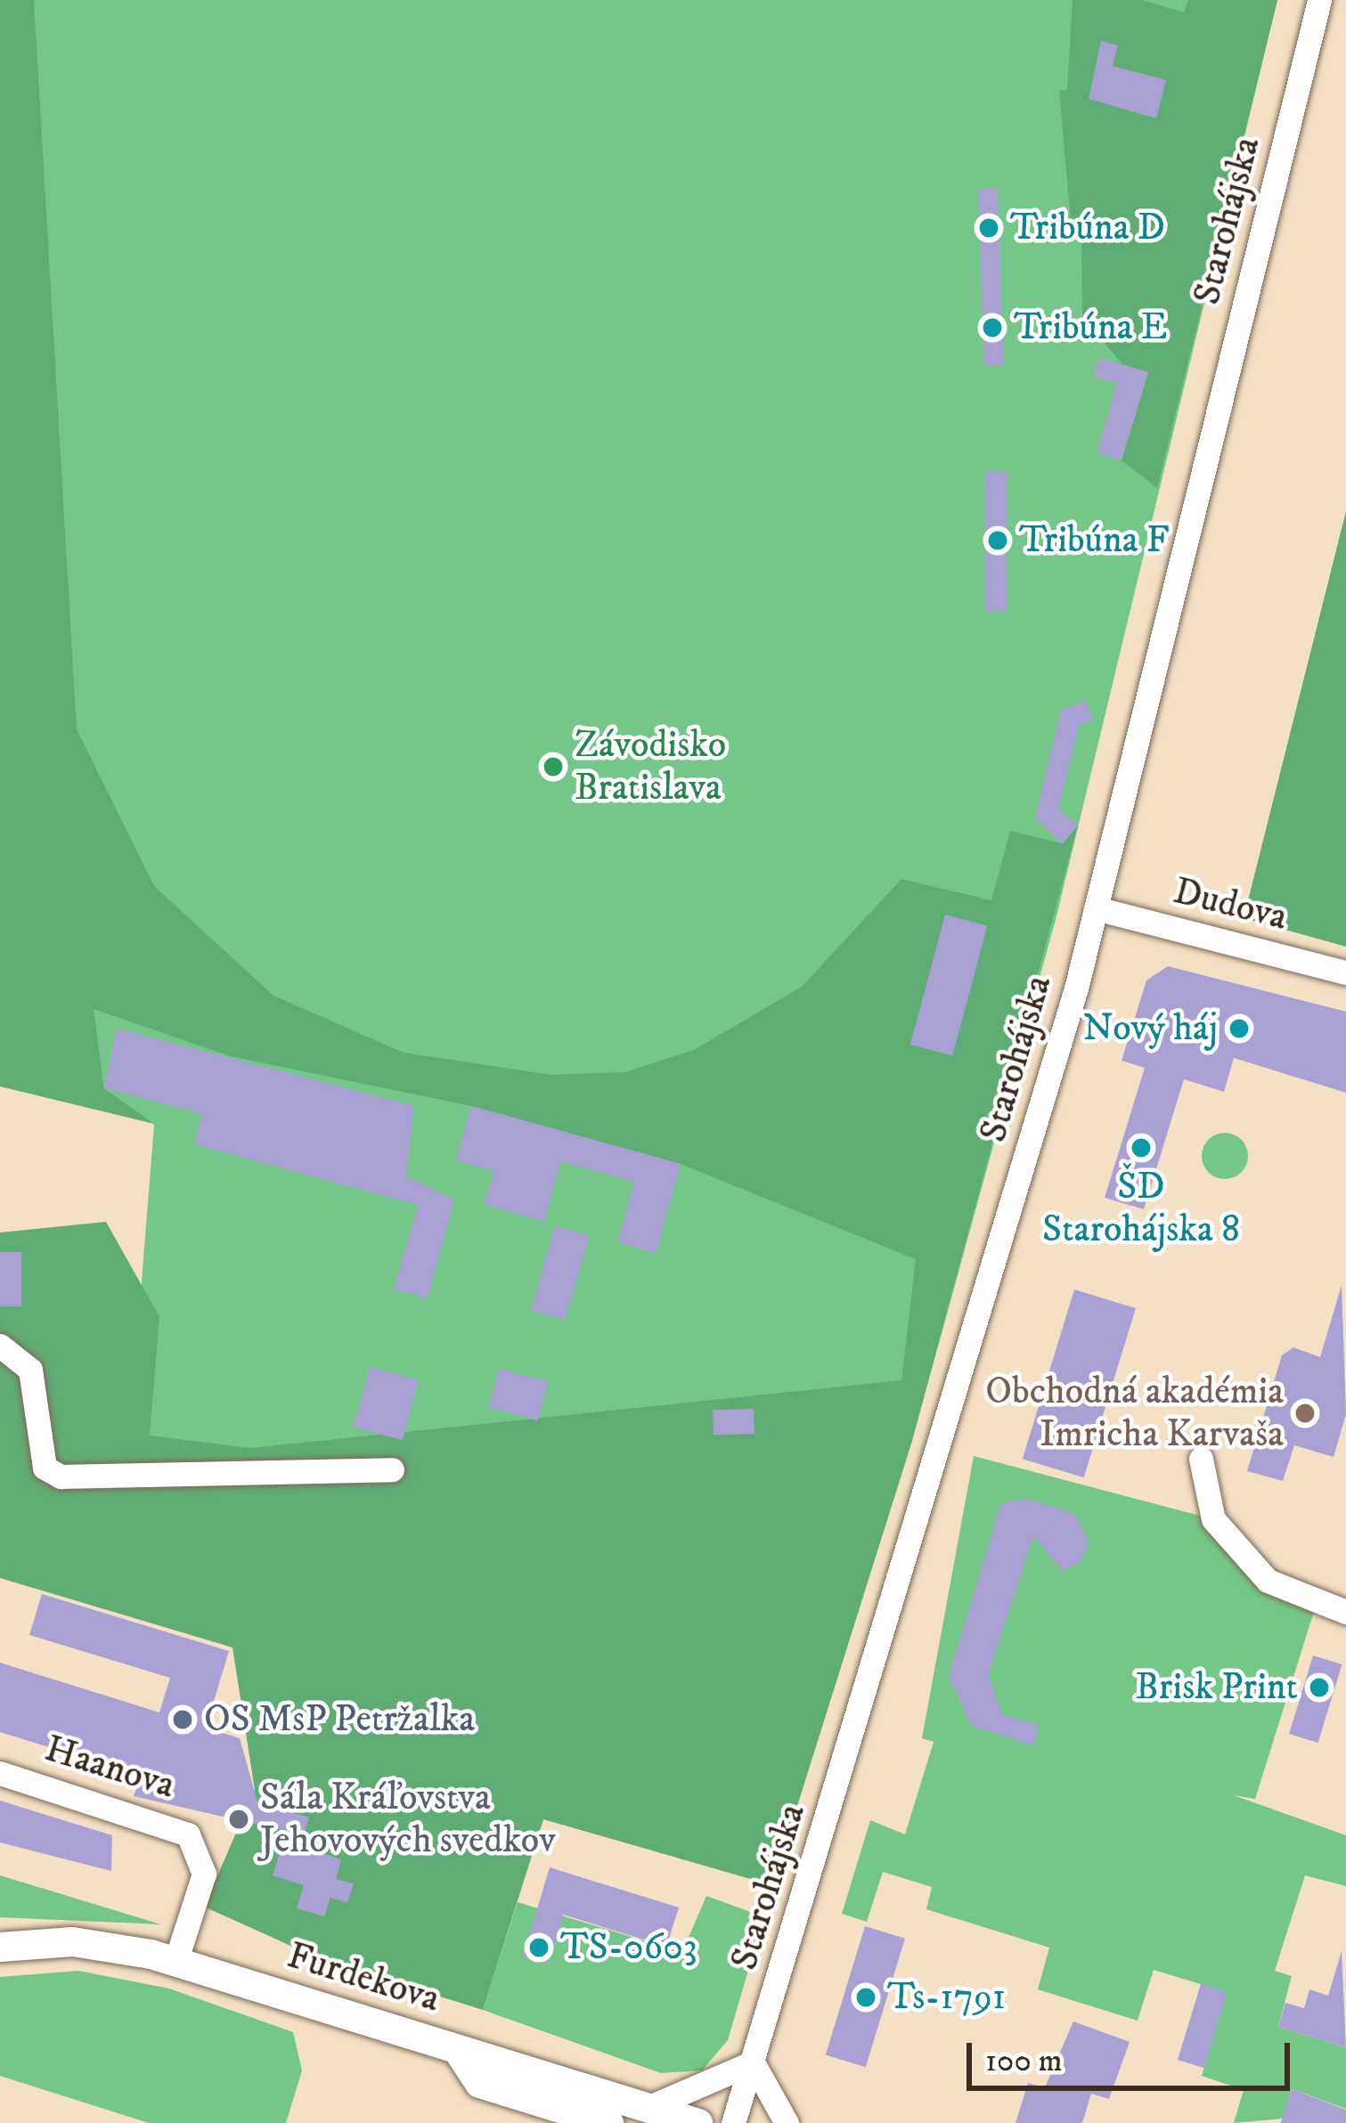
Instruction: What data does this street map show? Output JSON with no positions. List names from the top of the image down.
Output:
{
  "streets": {
    "street": [
      "Starohájska",
      "Dudova",
      "Haanova",
      "Furdekova"
    ]
  },
  "crossings": [
    ["Starohájska", "Dudova"],
    ["Haanova", "Furdekova"]
  ],
  "places": [
    "Tribúna D",
    "Tribúna E",
    "Tribúna F",
    "Závodisko Bratislava",
    "Nový háj",
    "ŠD Starohájska 8",
    "Obchodná akadémia Imricha Karvaša",
    "Brisk Print",
    "OS MsP Petržalka",
    "Sála Kráľovstva Jehovových svedkov",
    "TS-0603",
    "Ts-1791"
  ],
  "scale_bar": "100 m"
}
